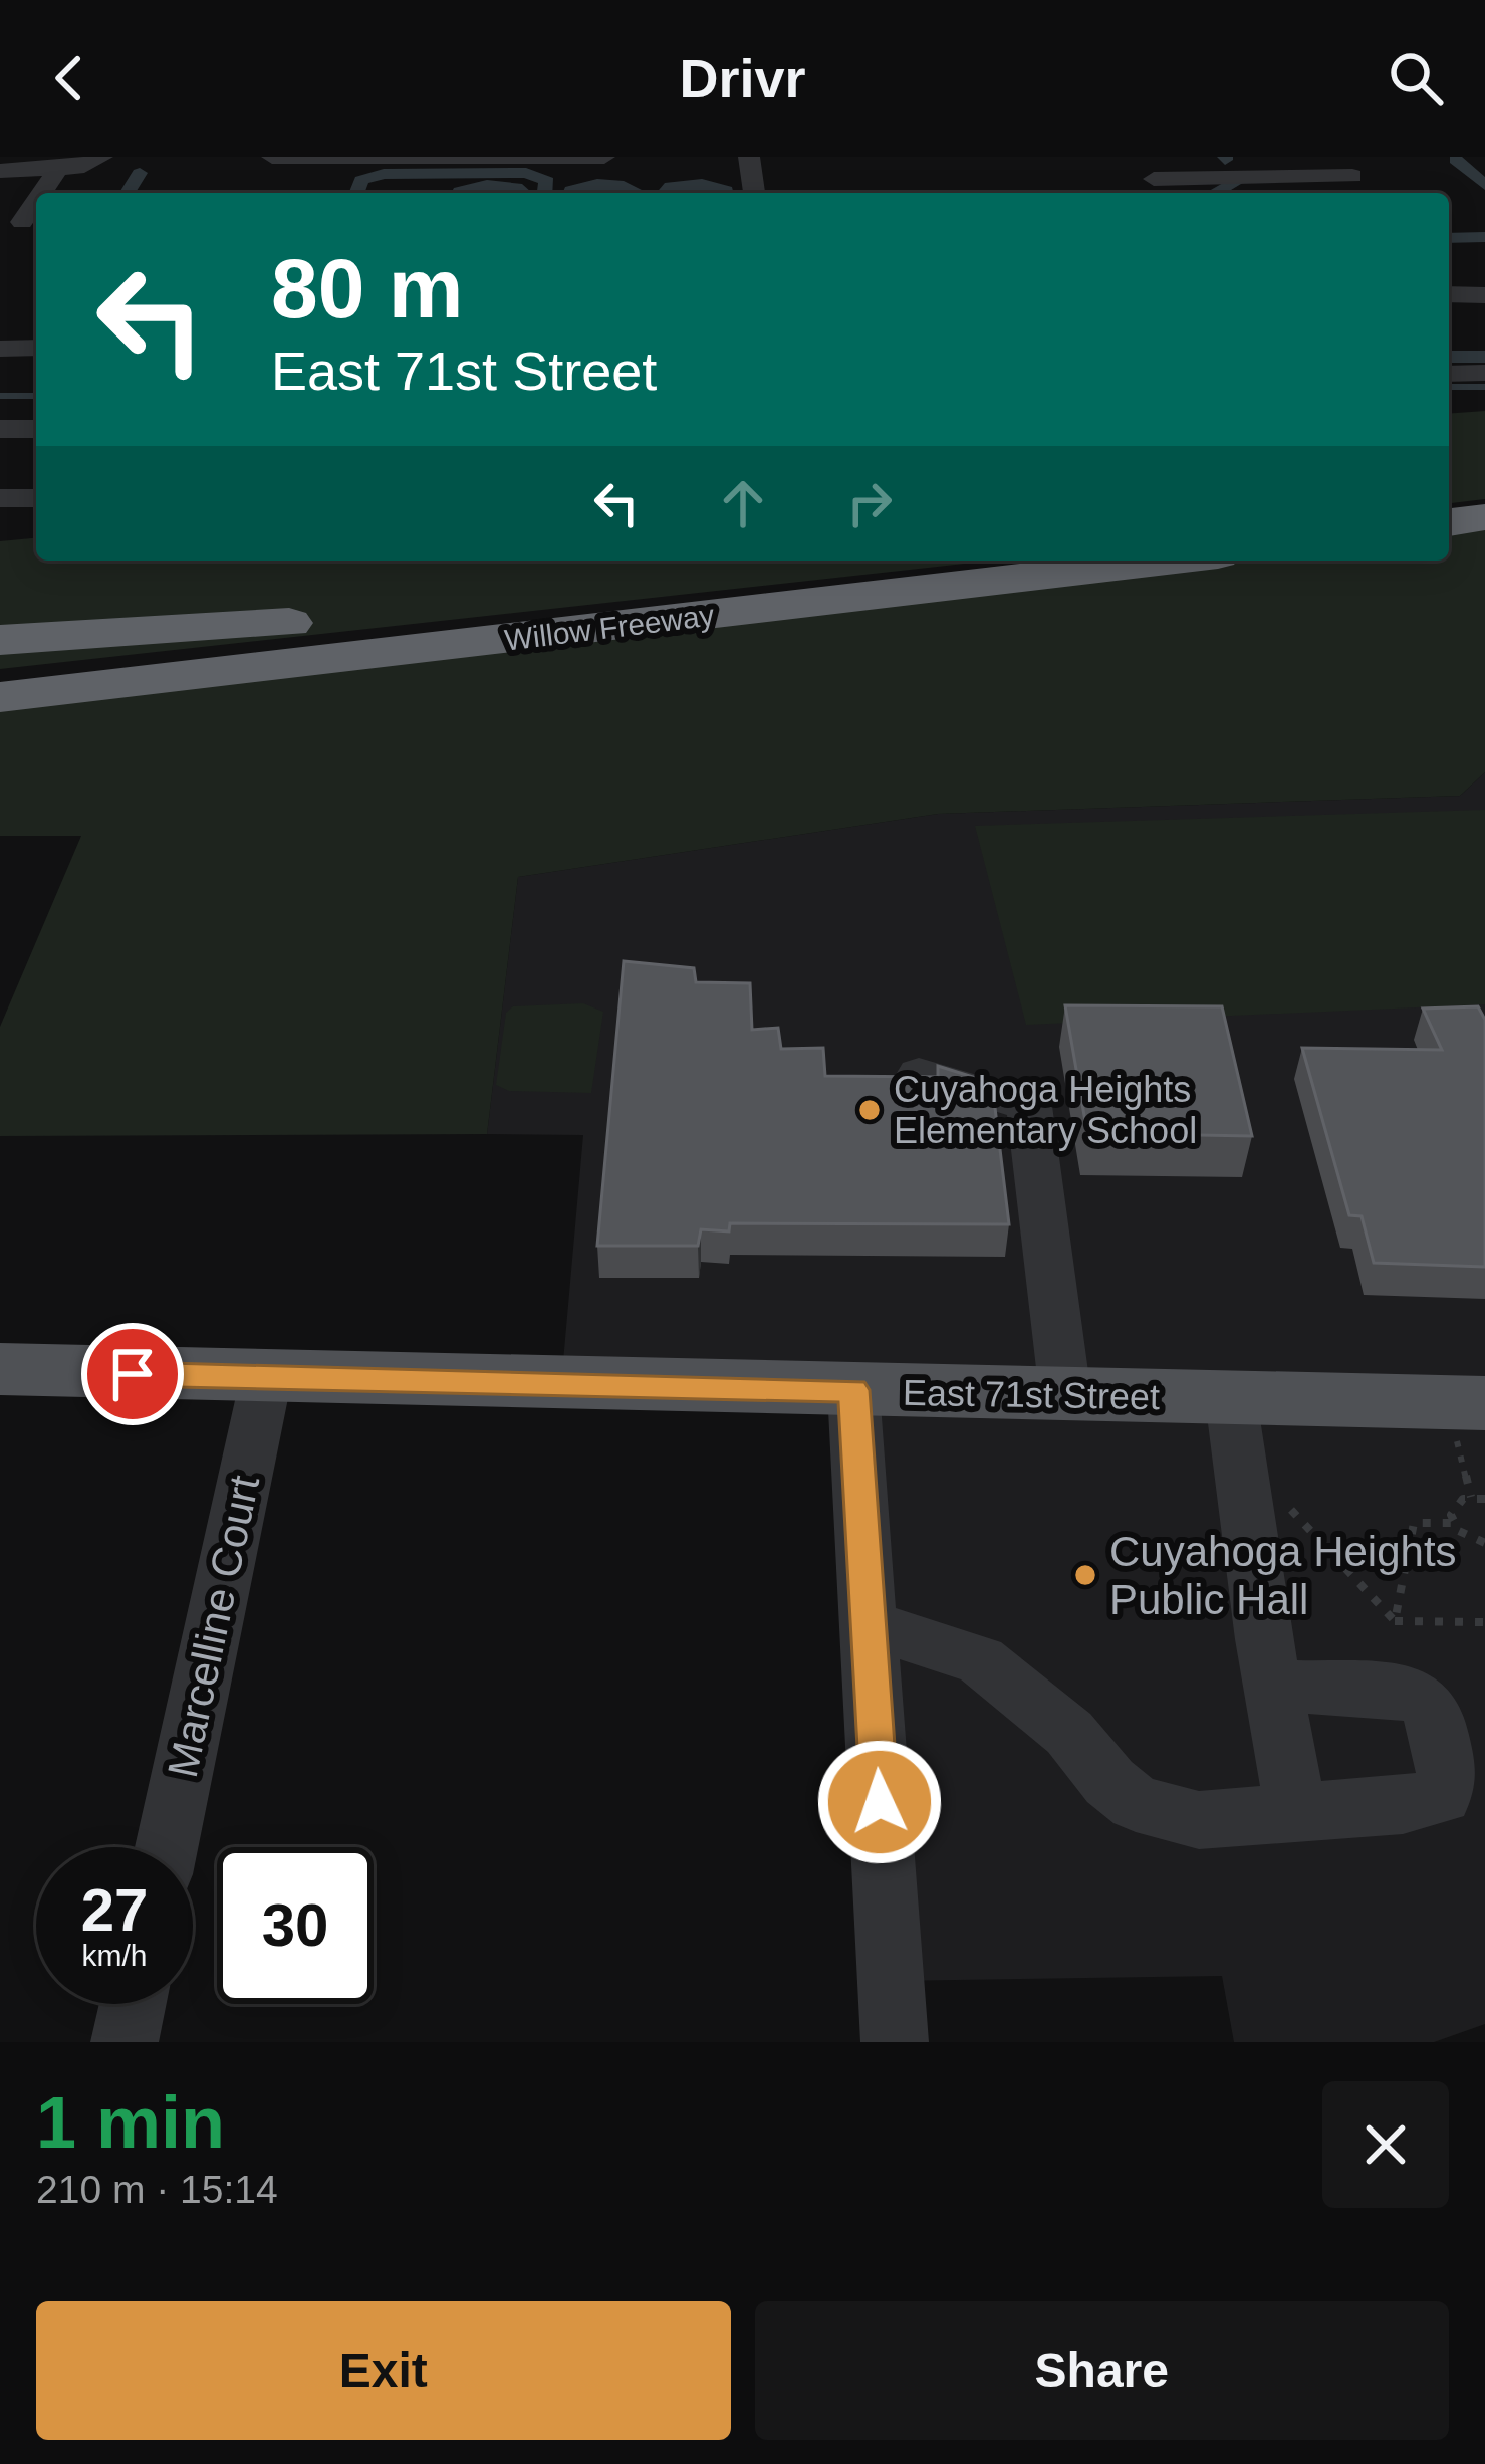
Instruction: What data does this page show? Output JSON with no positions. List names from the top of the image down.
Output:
{
  "streets": {
    "highway": ["Willow Freeway"],
    "main road": ["East 71st Street"],
    "street": ["Marcelline Court"]
  },
  "crossings": [
    ["East 71st Street", "Marcelline Court"]
  ],
  "places": ["Cuyahoga Heights Elementary School", "Cuyahoga Heights Public Hall"],
  "page": {
    "header": "Drivr",
    "turn": ["80 m", "East 71st Street"],
    "speed": "27 km/h",
    "limit": "30",
    "heading": ["1 min", "210 m · 15:14"],
    "buttons": ["Exit", "Share"]
  }
}
